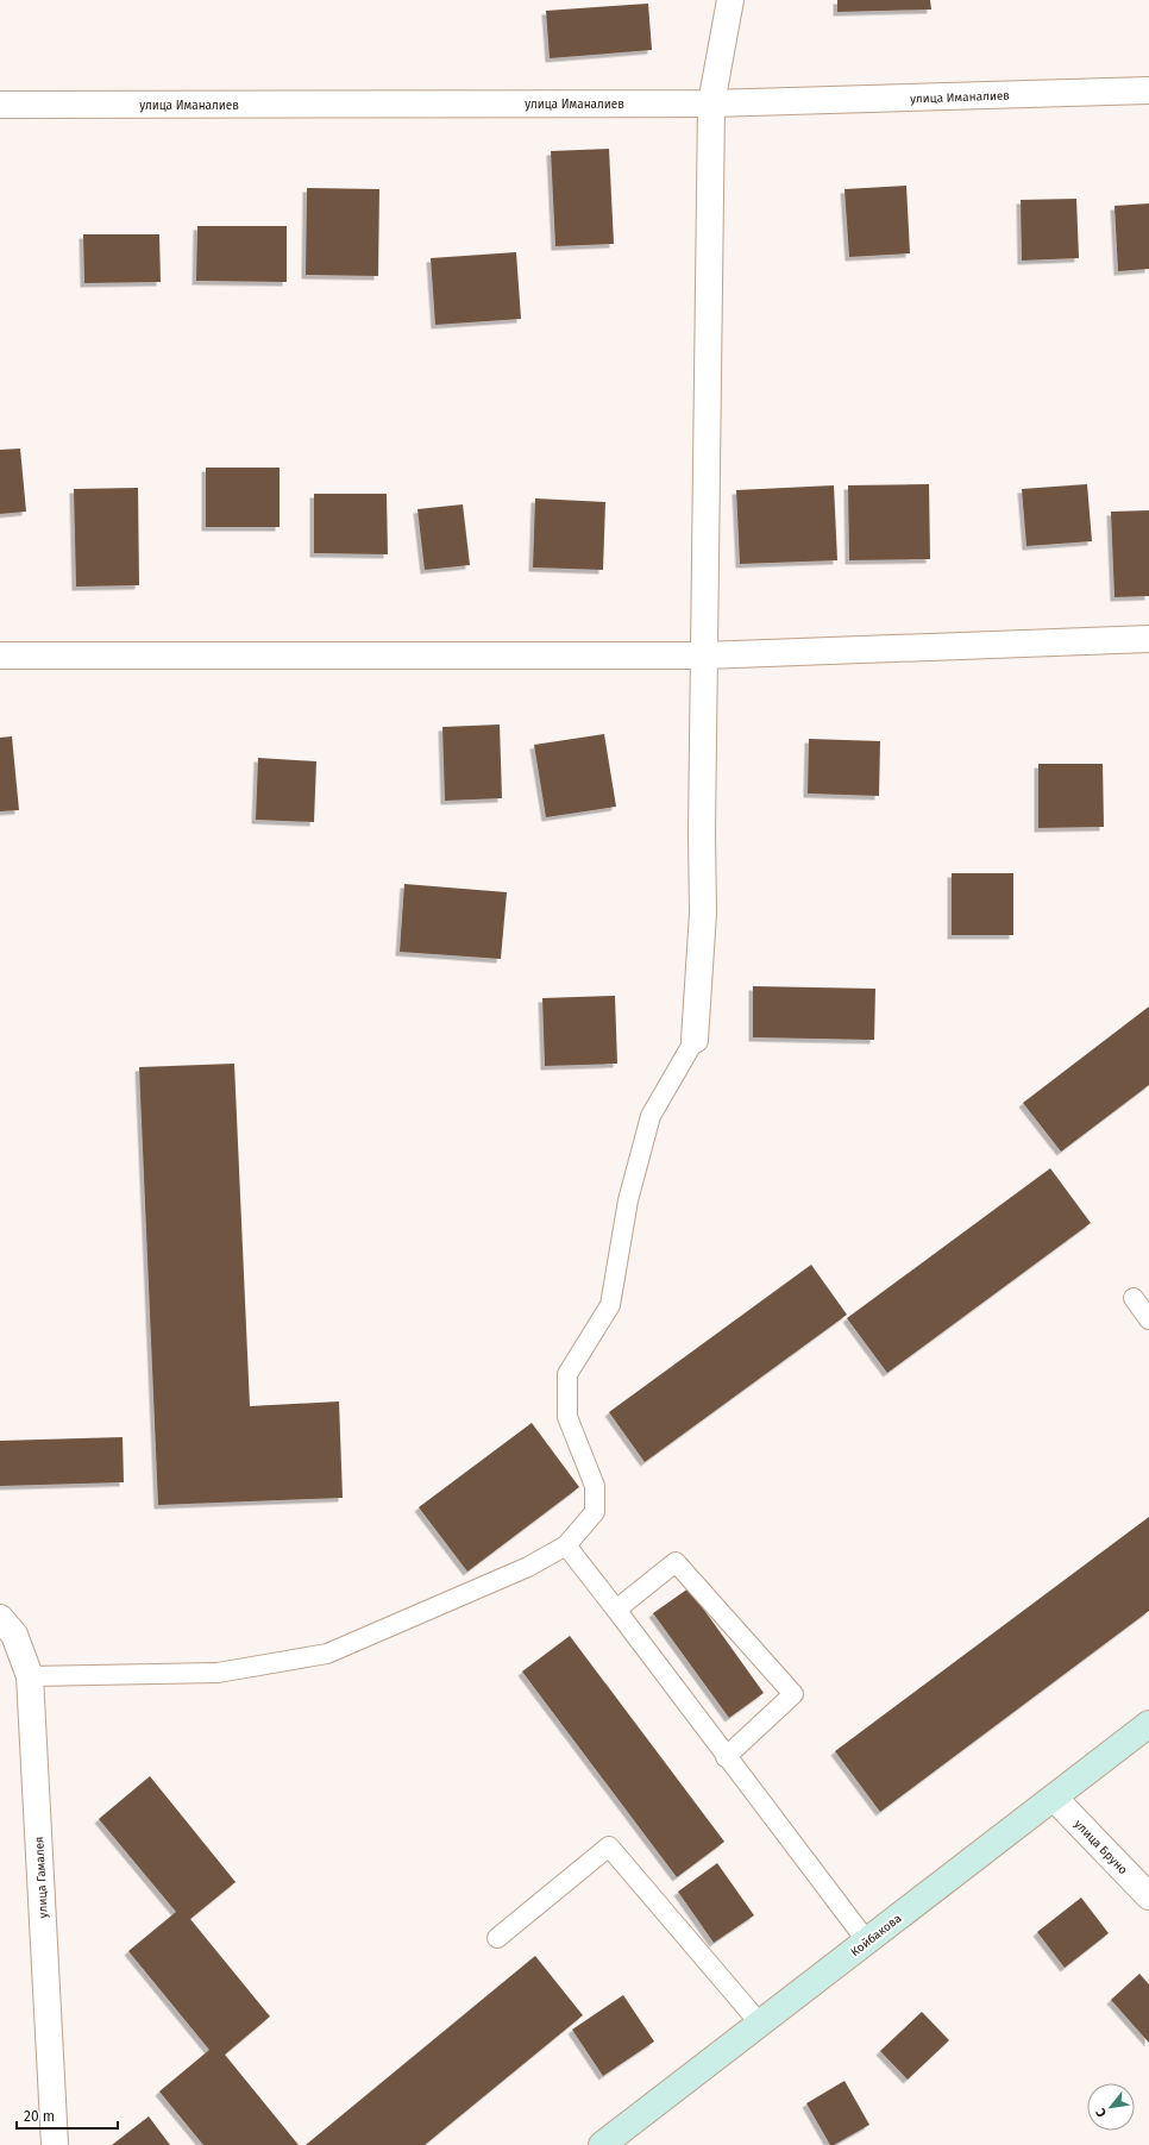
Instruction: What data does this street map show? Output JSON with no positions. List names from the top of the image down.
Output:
{
  "streets": {
    "street": [
      "улица Иманалиев",
      "улица Бруно",
      "улица Гамалея",
      "Койбакова"
    ]
  },
  "crossings": [
    ["улица Бруно", "Койбакова"]
  ],
  "scale_bar": "20 m",
  "north": "bottom left"
}
